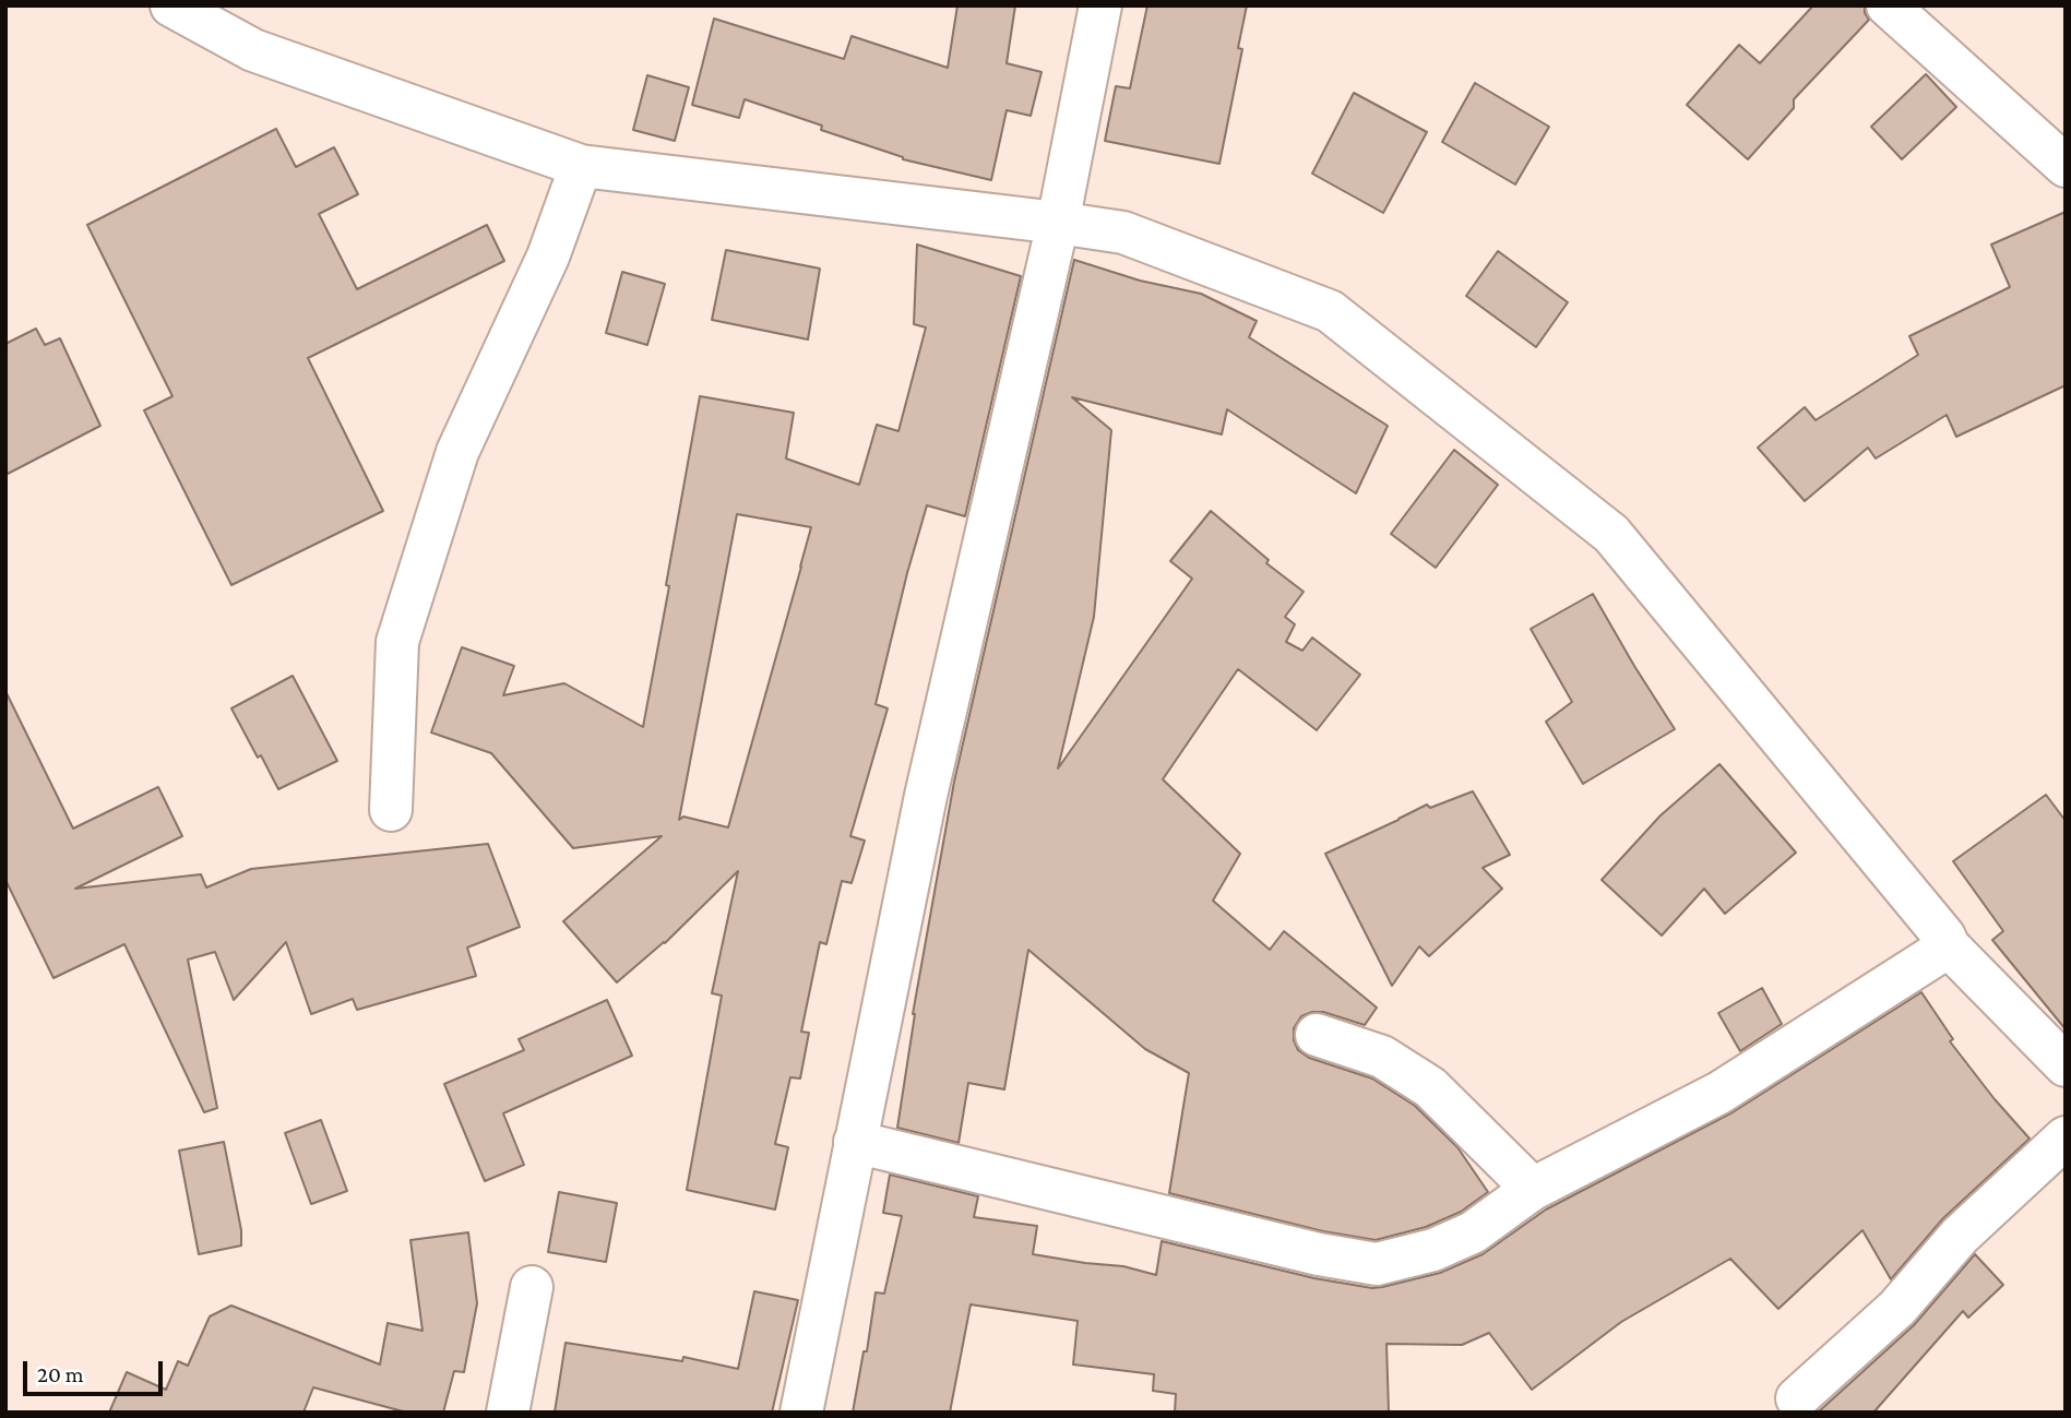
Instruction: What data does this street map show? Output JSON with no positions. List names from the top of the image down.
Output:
{
  "scale_bar": "20 m"
}
